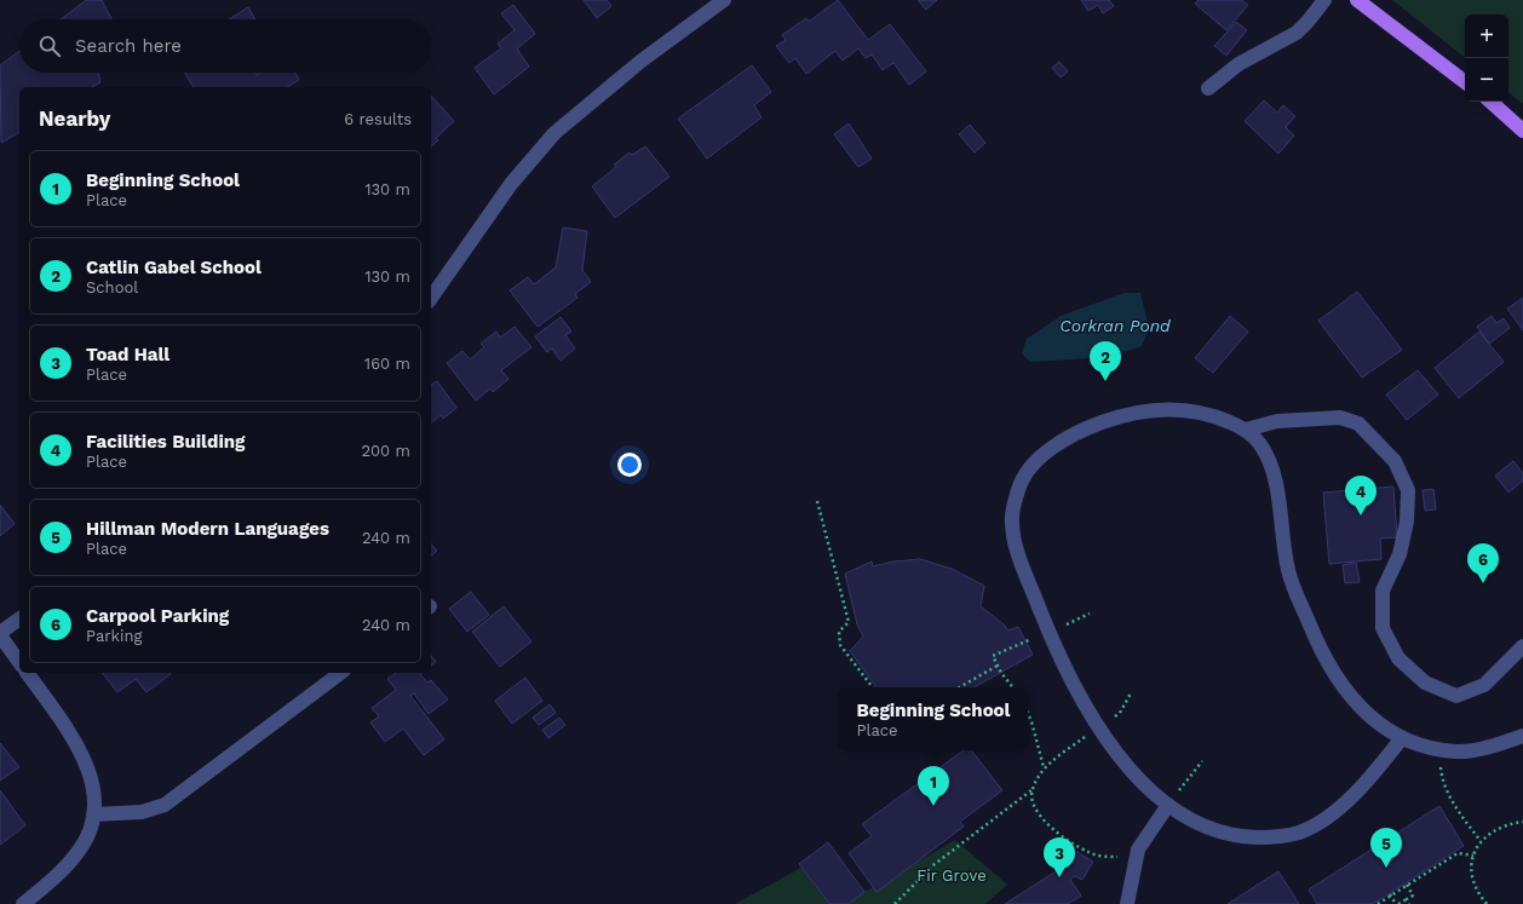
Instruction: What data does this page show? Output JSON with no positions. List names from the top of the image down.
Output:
{
  "water": ["Corkran Pond"],
  "parks": ["Fir Grove"],
  "page": {
    "map_buttons": ["+", "−"],
    "search": "Search here",
    "heading": ["Nearby", "6 results"],
    "list": [
      {
        "mark": "1",
        "name": "Beginning School",
        "note": "Place",
        "value": "130 m"
      },
      {
        "mark": "2",
        "name": "Catlin Gabel School",
        "note": "School",
        "value": "130 m"
      },
      {
        "mark": "3",
        "name": "Toad Hall",
        "note": "Place",
        "value": "160 m"
      },
      {
        "mark": "4",
        "name": "Facilities Building",
        "note": "Place",
        "value": "200 m"
      },
      {
        "mark": "5",
        "name": "Hillman Modern Languages",
        "note": "Place",
        "value": "240 m"
      },
      {
        "mark": "6",
        "name": "Carpool Parking",
        "note": "Parking",
        "value": "240 m"
      }
    ],
    "pins": [
      "2",
      "4",
      "6",
      "1",
      "5",
      "3"
    ],
    "popup": ["Beginning School", "Place"]
  }
}
